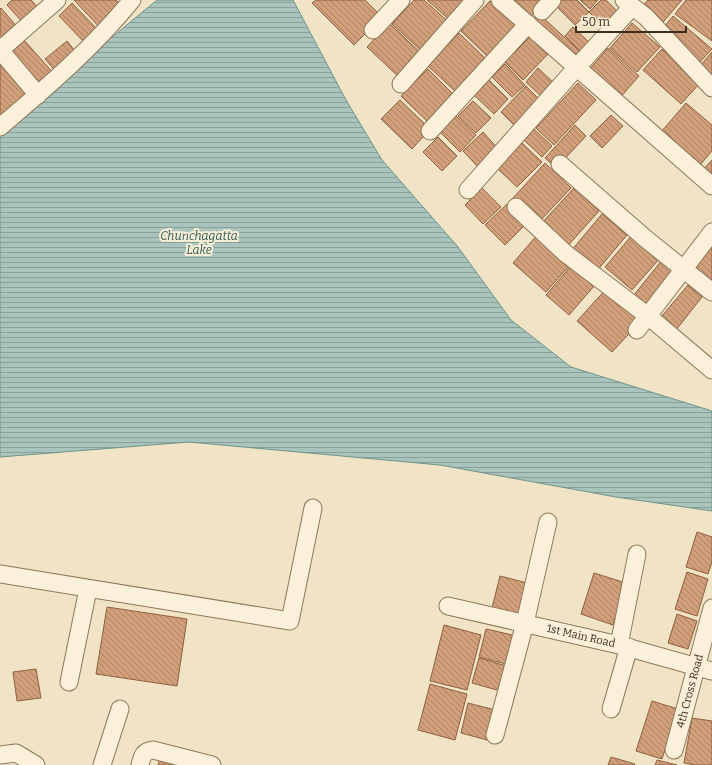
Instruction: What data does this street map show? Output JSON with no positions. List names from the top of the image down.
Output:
{
  "streets": {
    "street": ["1st Main Road", "4th Cross Road"]
  },
  "crossings": [
    ["1st Main Road", "4th Cross Road"]
  ],
  "water": ["Chunchagatta Lake"],
  "scale_bar": "50 m"
}
